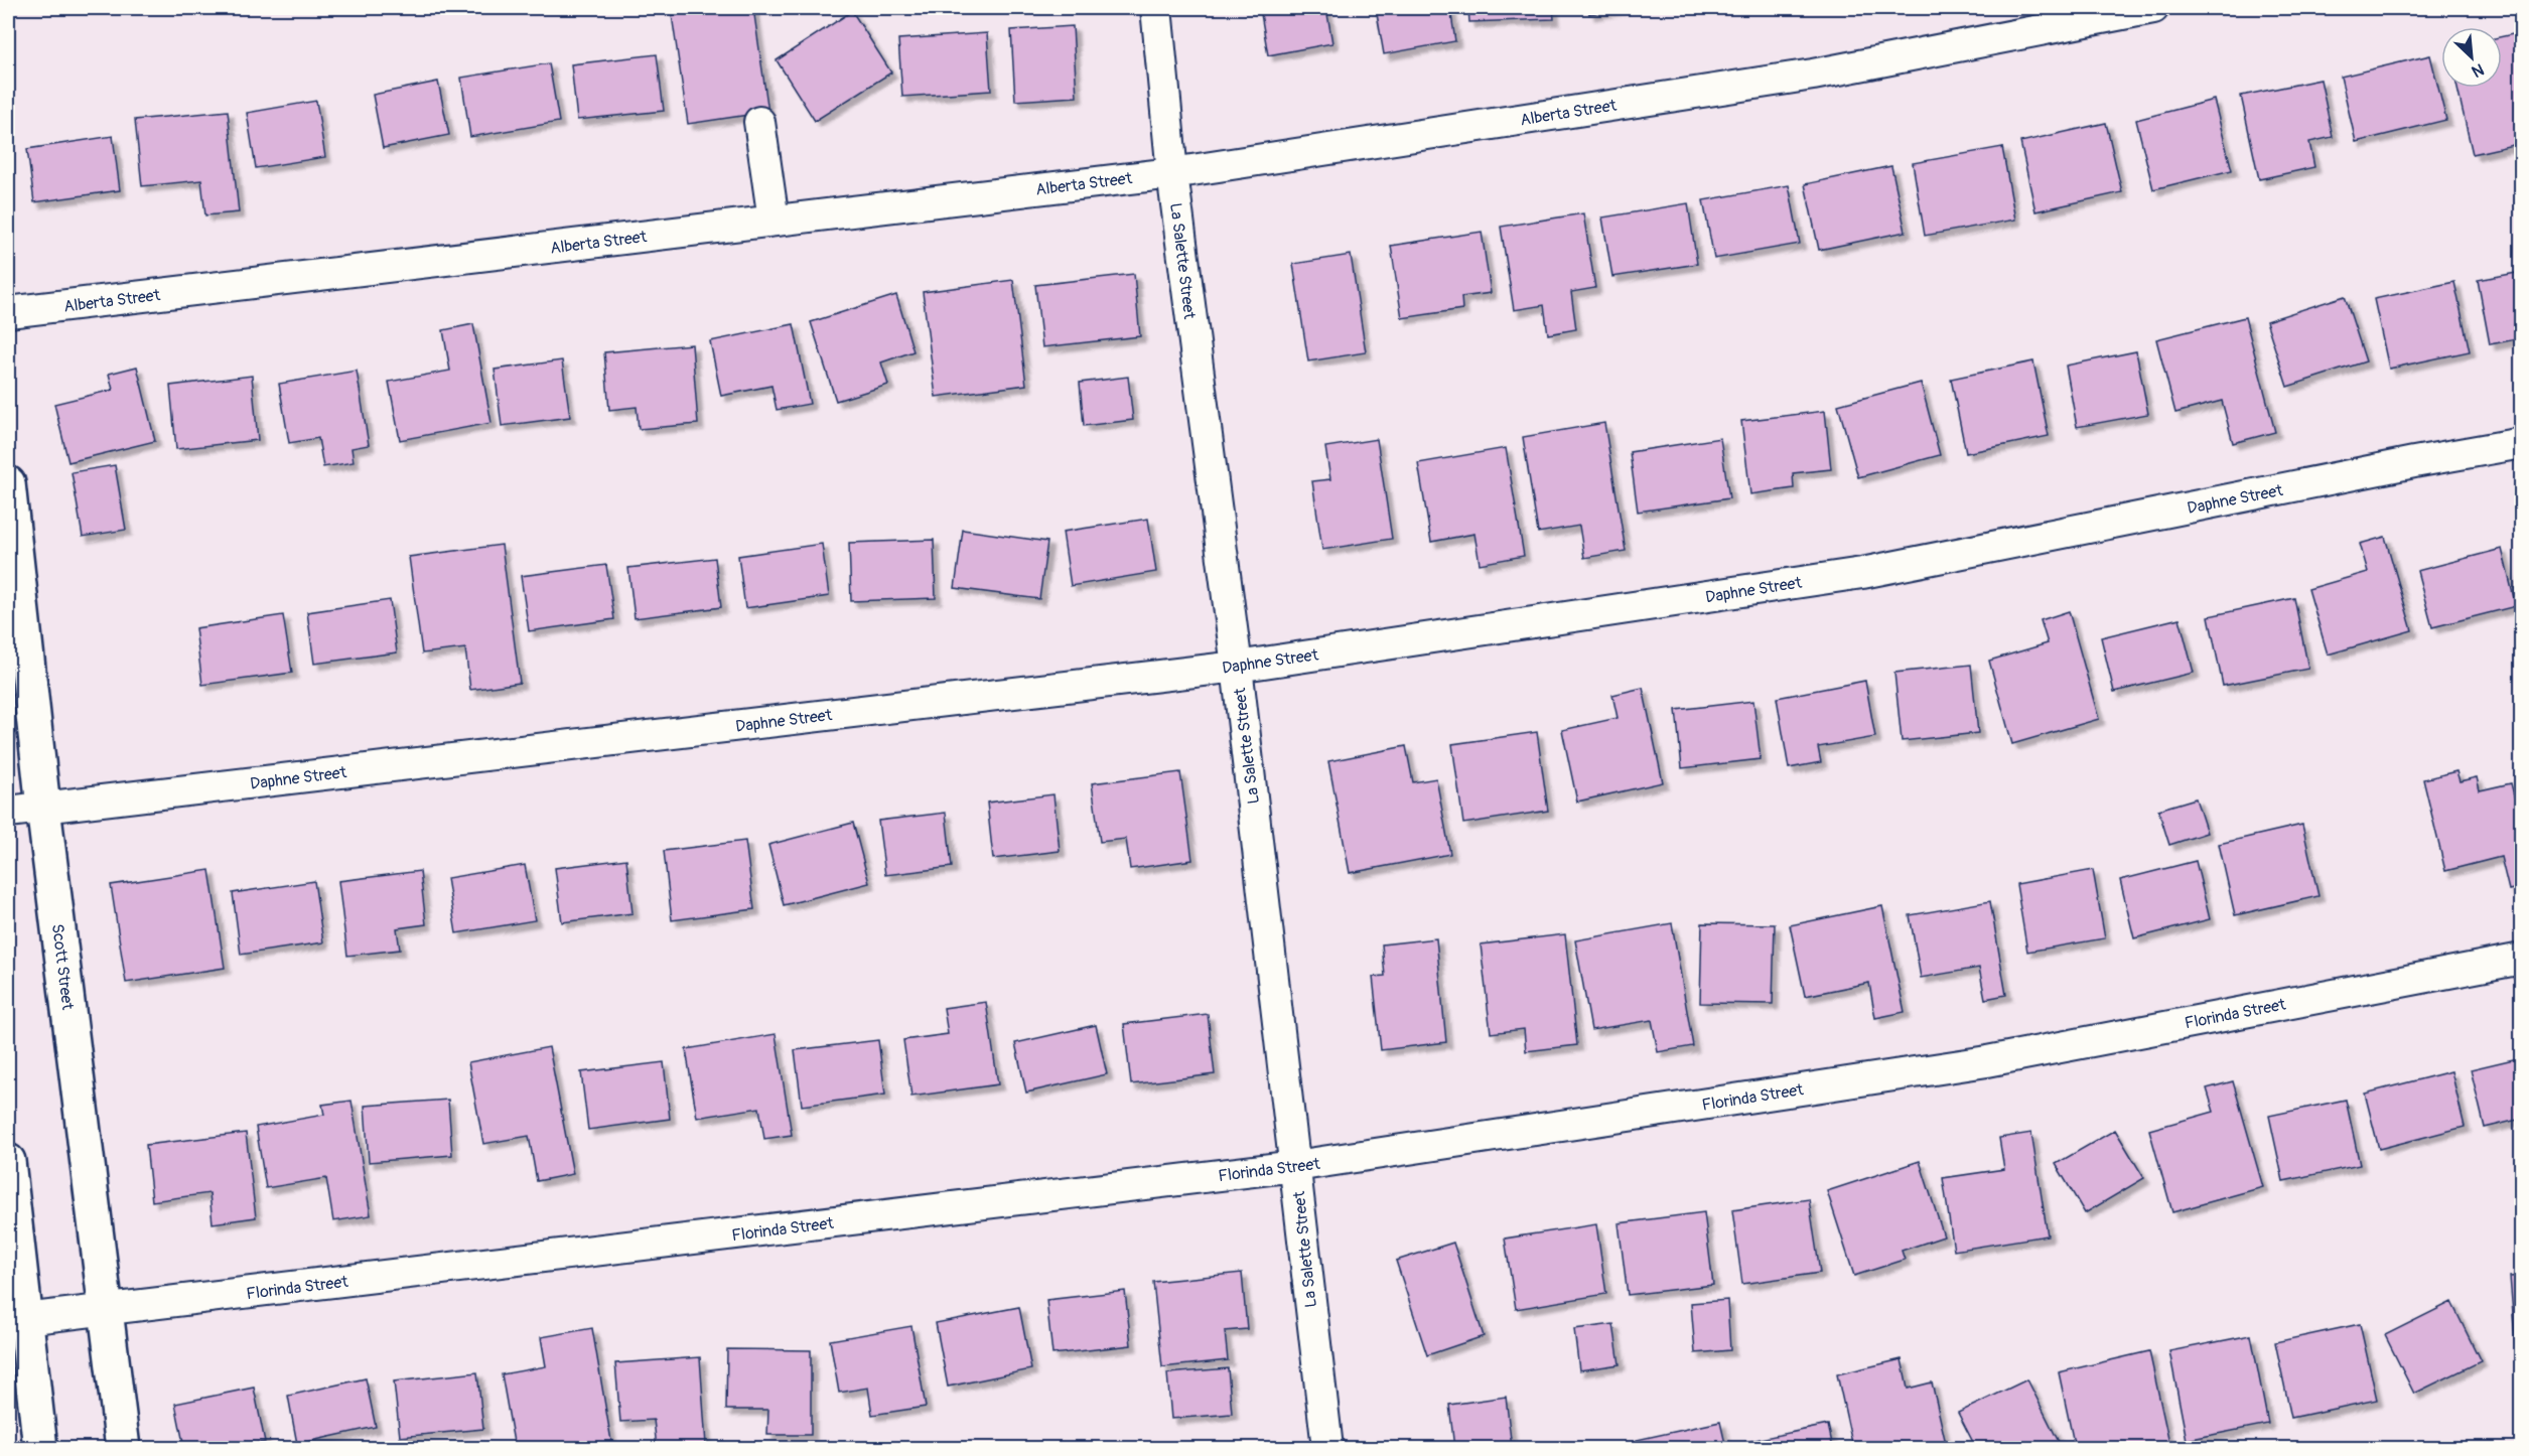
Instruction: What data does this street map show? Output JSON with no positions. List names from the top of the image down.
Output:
{
  "streets": {
    "main road": ["Scott Street"],
    "street": [
      "Alberta Street",
      "La Salette Street",
      "Daphne Street",
      "Florinda Street"
    ]
  },
  "crossings": [
    ["Alberta Street", "La Salette Street"],
    ["La Salette Street", "Daphne Street"],
    ["La Salette Street", "Florinda Street"],
    ["Daphne Street", "Scott Street"],
    ["Scott Street", "Florinda Street"]
  ],
  "north": "bottom right"
}
